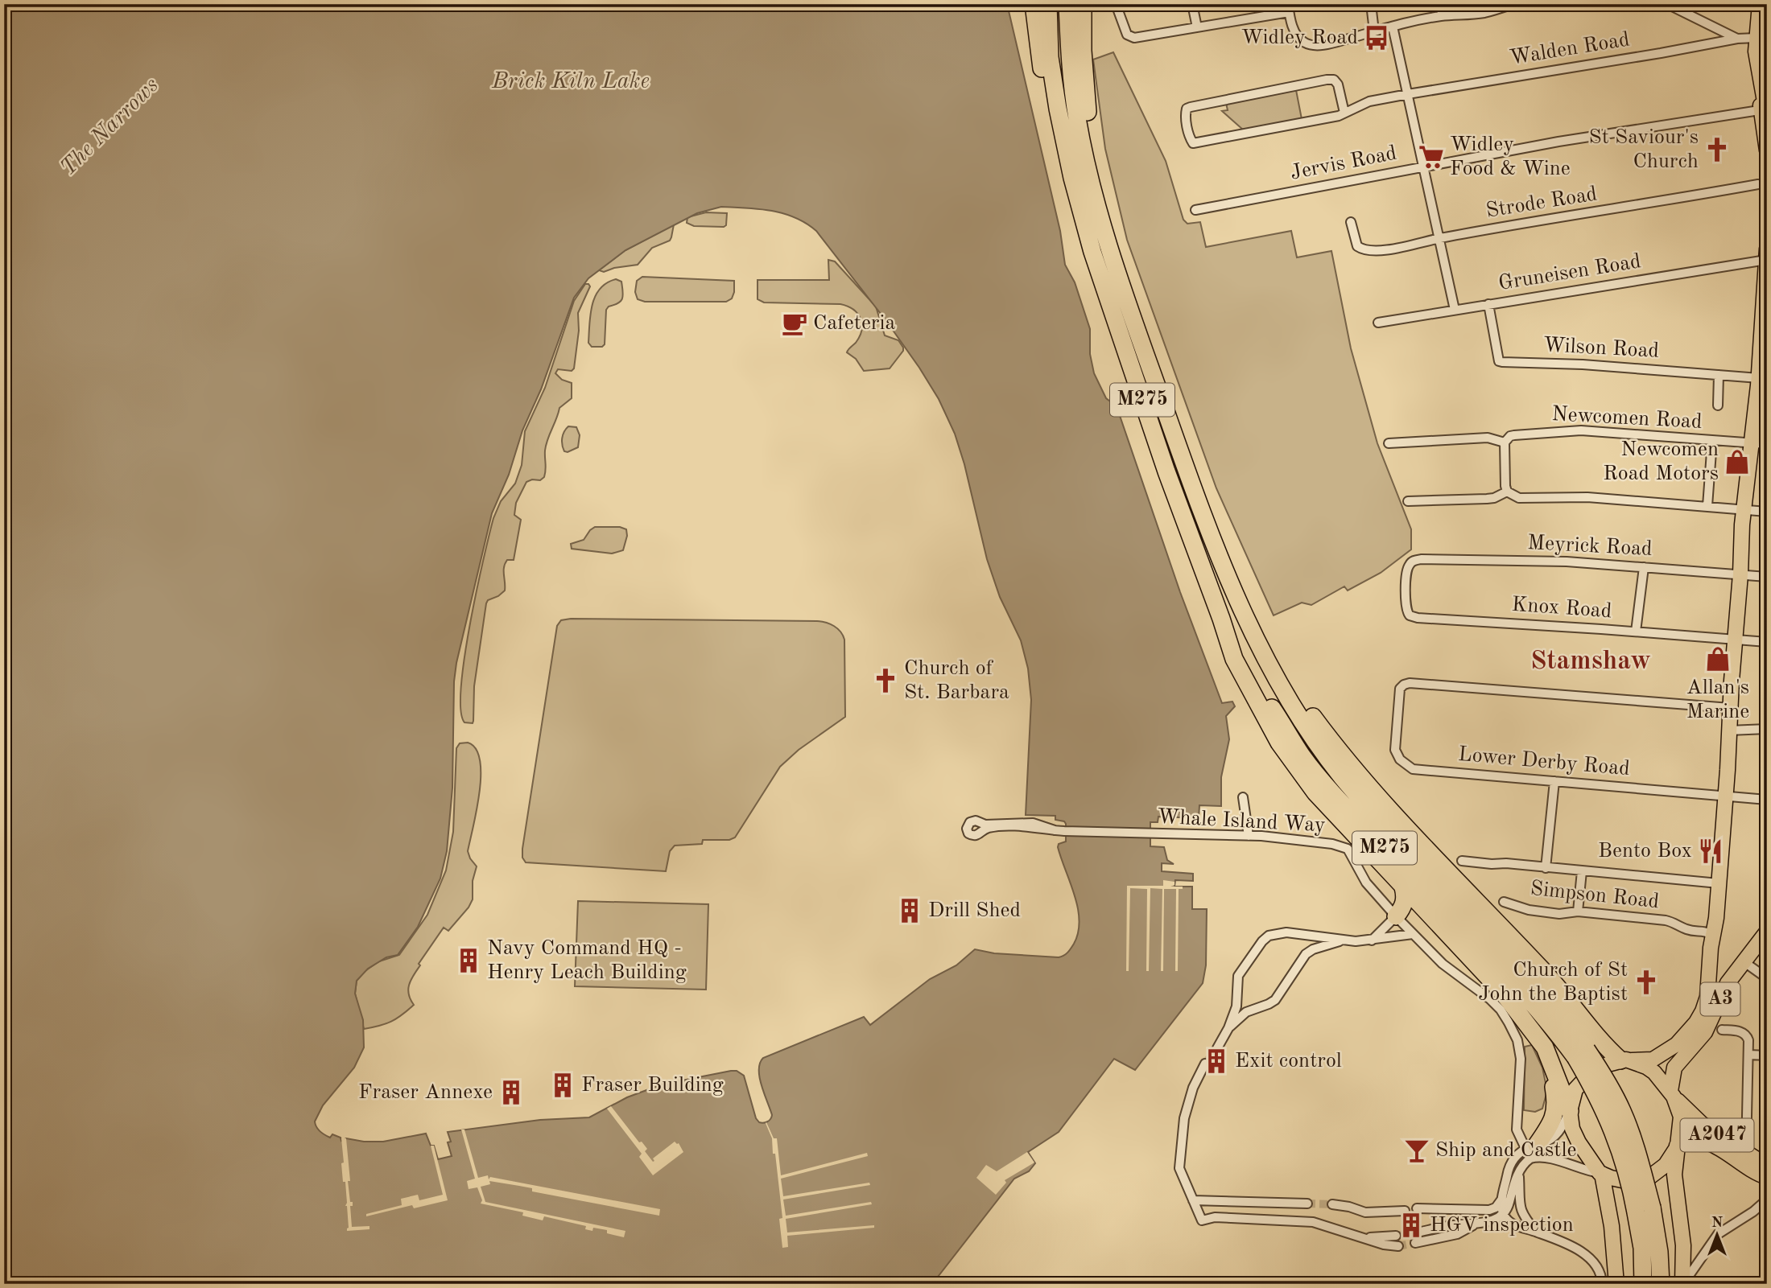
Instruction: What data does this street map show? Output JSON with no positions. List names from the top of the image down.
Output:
{
  "streets": {
    "highway": ["M275"],
    "main road": ["A3", "A2047"],
    "street": [
      "Walden Road",
      "Jervis Road",
      "Strode Road",
      "Gruneisen Road",
      "Wilson Road",
      "Newcomen Road",
      "Meyrick Road",
      "Knox Road",
      "Lower Derby Road",
      "Whale Island Way",
      "Simpson Road"
    ]
  },
  "crossings": [
    ["Gruneisen Road", "Wilson Road"],
    ["Gruneisen Road", "A3"],
    ["Wilson Road", "A3"],
    ["M275", "Whale Island Way"],
    ["M275", "A3"],
    ["M275", "A2047"],
    ["Newcomen Road", "A3"],
    ["Meyrick Road", "Knox Road"],
    ["Meyrick Road", "A3"],
    ["Knox Road", "A3"],
    ["Lower Derby Road", "A3"],
    ["Simpson Road", "A3"],
    ["A3", "A2047"]
  ],
  "districts": ["Stamshaw"],
  "water": ["Brick Kiln Lake", "The Narrows"],
  "places": {
    "bus stop": ["Widley Road"],
    "church": ["St Saviour's Church", "Church of St. Barbara", "Church of St John the Baptist"],
    "supermarket": ["Widley Food & Wine"],
    "cafe": ["Cafeteria"],
    "shop": ["Newcomen Road Motors", "Allan's Marine"],
    "restaurant": ["Bento Box"],
    "building": [
      "Drill Shed",
      "Navy Command HQ - Henry Leach Building",
      "Exit control",
      "Fraser Building",
      "Fraser Annexe",
      "HGV inspection"
    ],
    "bar": ["Ship and Castle"]
  },
  "north": "top"
}
